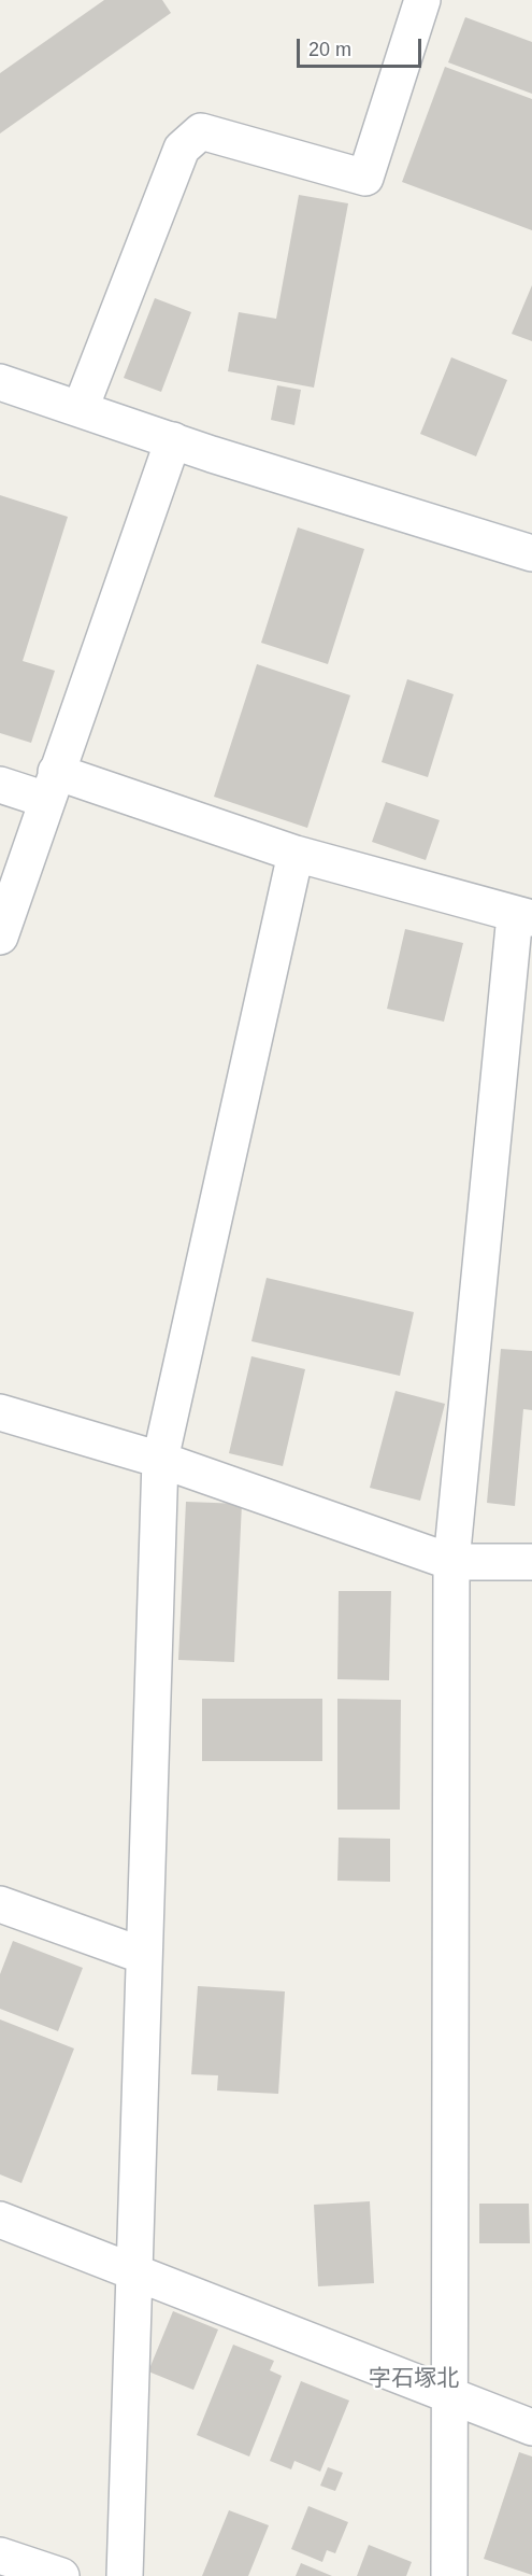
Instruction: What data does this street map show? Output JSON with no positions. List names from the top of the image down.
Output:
{
  "districts": ["字石塚北"],
  "scale_bar": "20 m"
}
